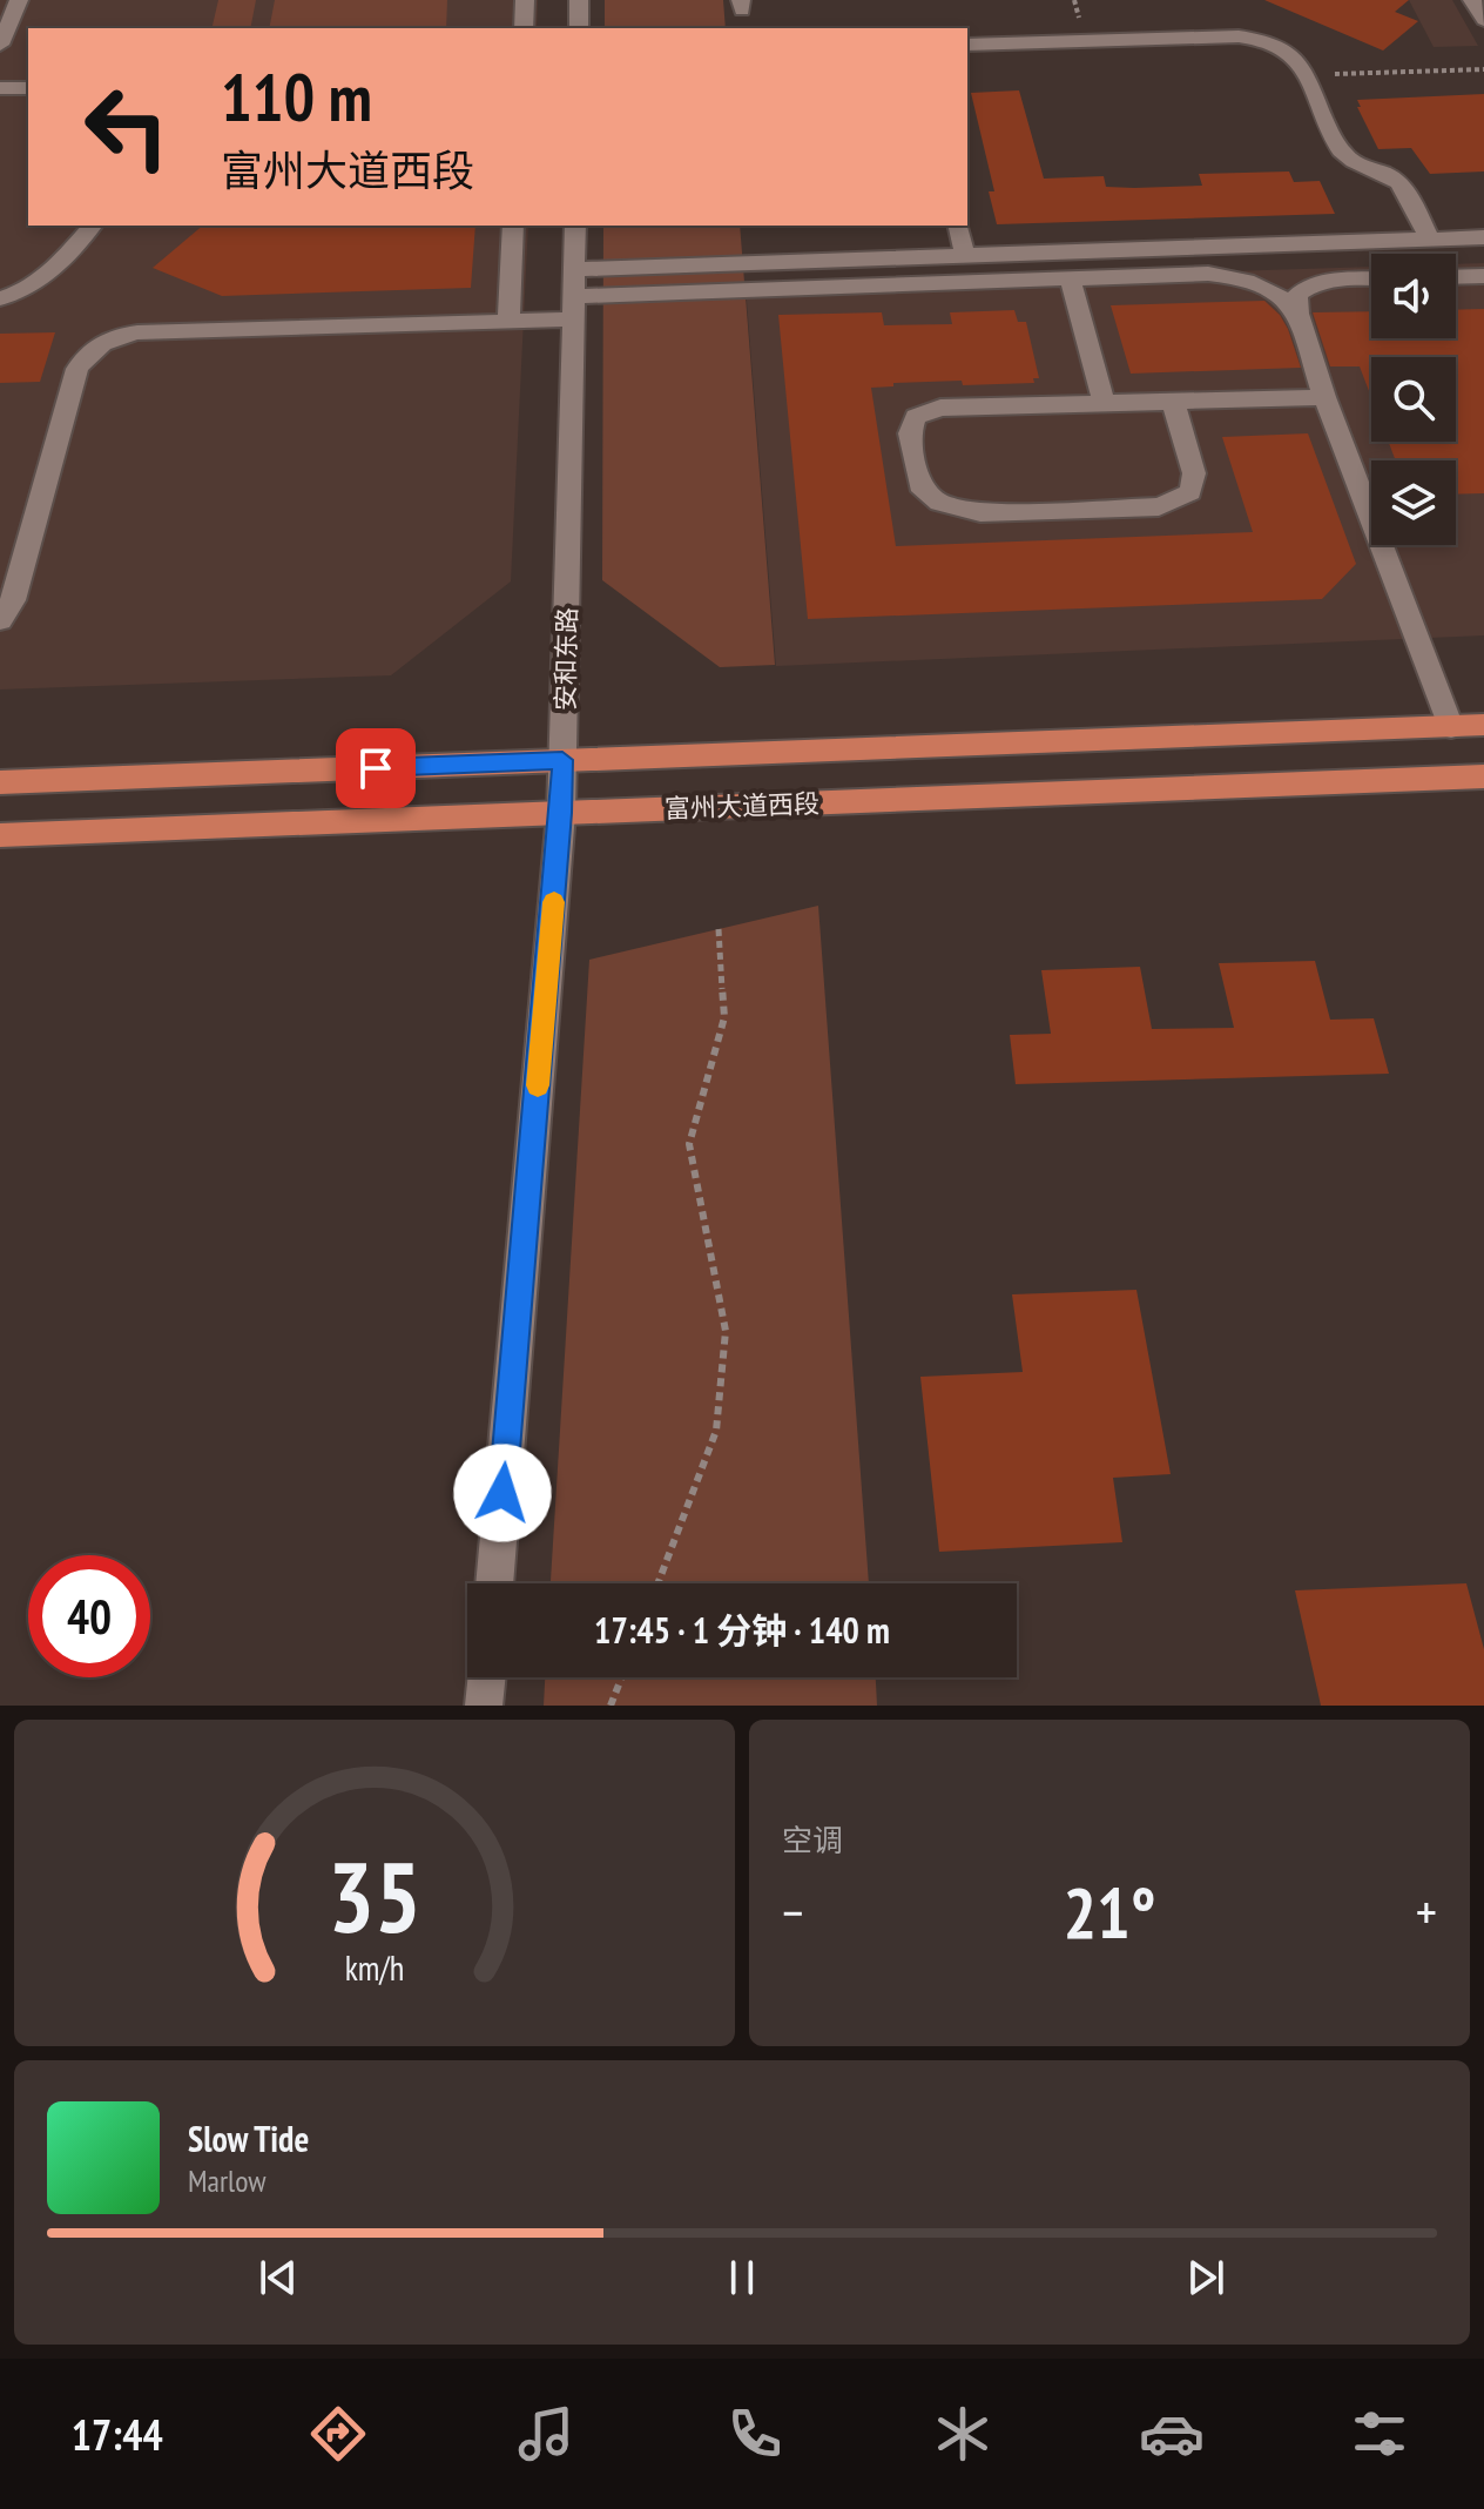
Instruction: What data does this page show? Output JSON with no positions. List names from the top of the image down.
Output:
{
  "streets": {
    "main road": ["富州大道西段"],
    "street": ["安和东路"]
  },
  "crossings": [
    ["安和东路", "富州大道西段"]
  ],
  "page": {
    "turn": ["110 m", "富州大道西段"],
    "limit": "40",
    "trip": "17:45 · 1 分钟 · 140 m",
    "tile": "空调",
    "heat": ["−", "21°", "+"],
    "song": ["Slow Tide", "Marlow"],
    "tabs": "17:44",
    "gauge": ["35", "km/h"]
  }
}
